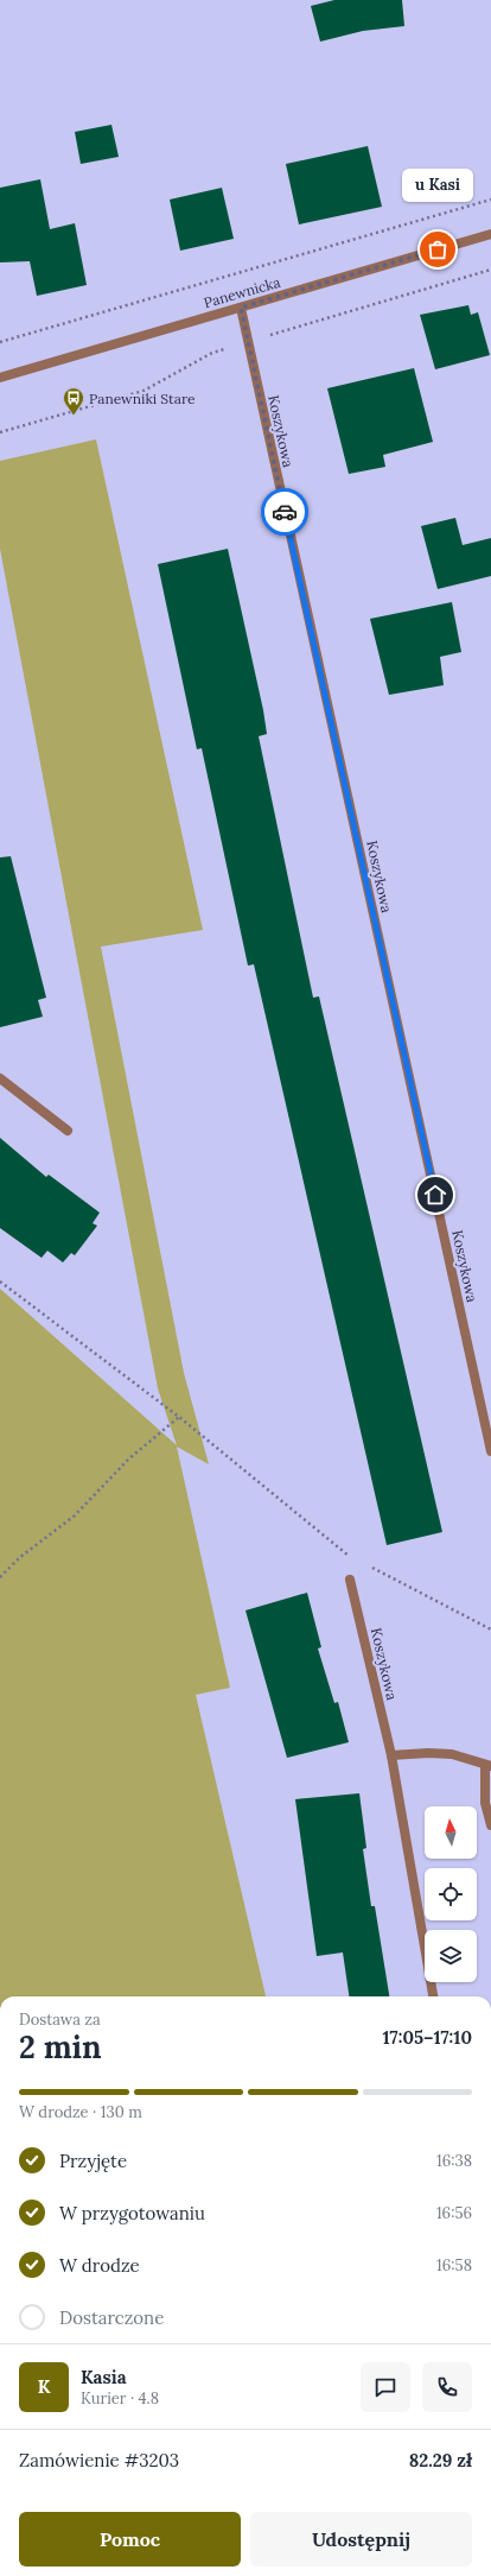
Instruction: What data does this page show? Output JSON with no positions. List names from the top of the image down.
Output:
{
  "streets": {
    "street": ["Panewnicka", "Koszykowa"]
  },
  "crossings": [
    ["Panewnicka", "Koszykowa"]
  ],
  "places": {
    "other": ["u Kasi"],
    "bus stop": ["Panewniki Stare"]
  },
  "north": "top",
  "page": {
    "bubble": "u Kasi",
    "heading": ["2 min", "Dostawa za", "17:05–17:10"],
    "panel": [
      "Kasia",
      "Kurier · 4.8",
      "Zamówienie #3203",
      "82.29 zł"
    ],
    "bar": "W drodze · 130 m",
    "list": [
      ["Przyjęte", "16:38"],
      ["W przygotowaniu", "16:56"],
      ["W drodze", "16:58"],
      "Dostarczone"
    ],
    "round": "K",
    "buttons": ["Pomoc", "Udostępnij"]
  }
}
